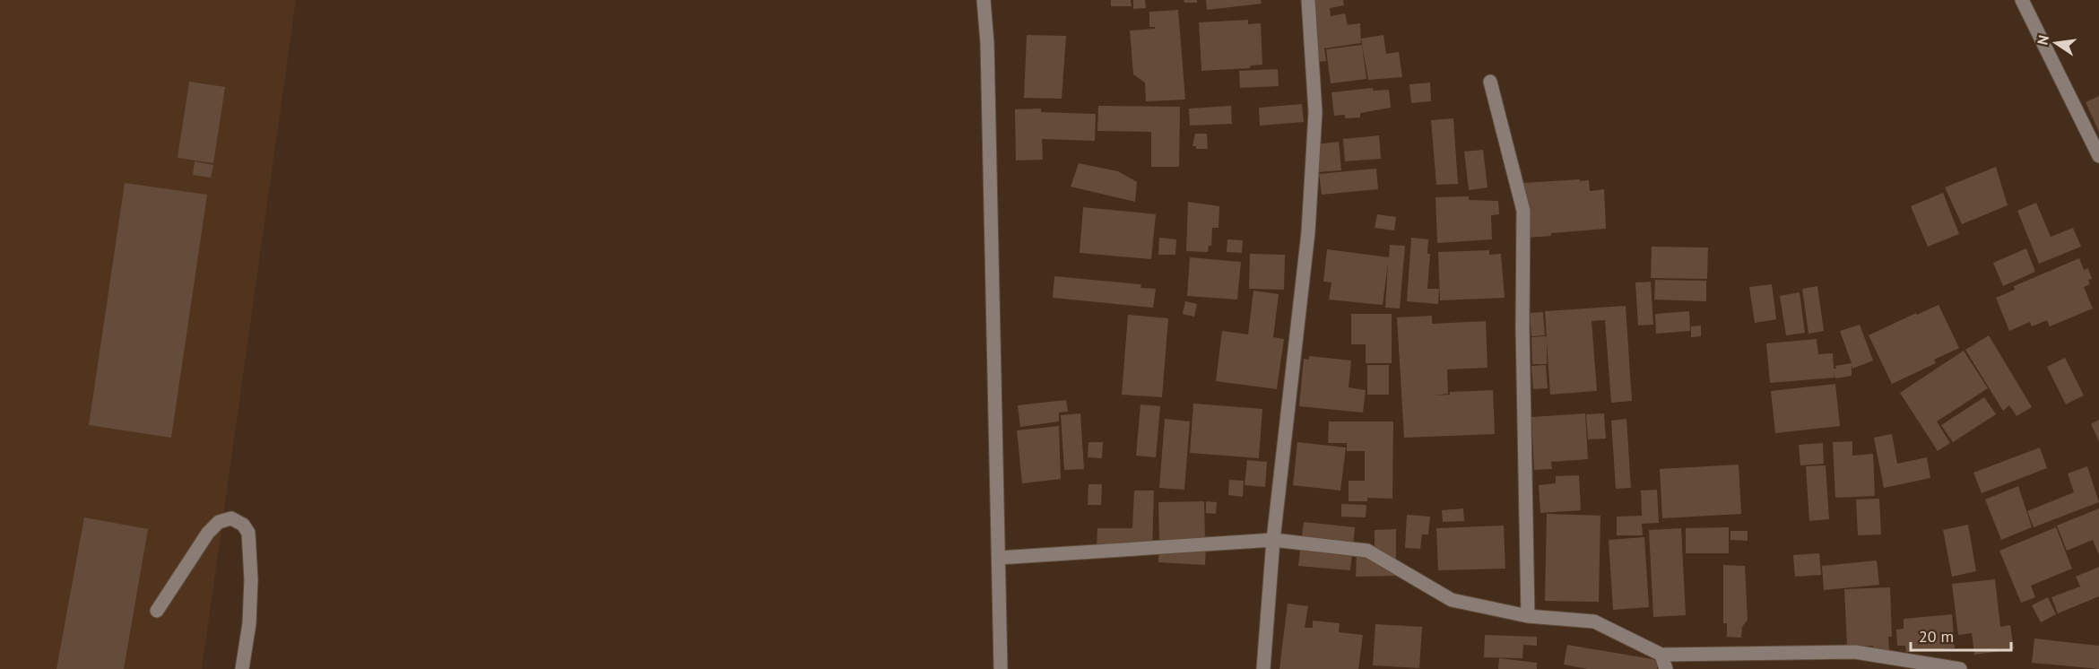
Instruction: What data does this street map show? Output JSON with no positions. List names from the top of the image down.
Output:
{
  "scale_bar": "20 m",
  "north": "left"
}
